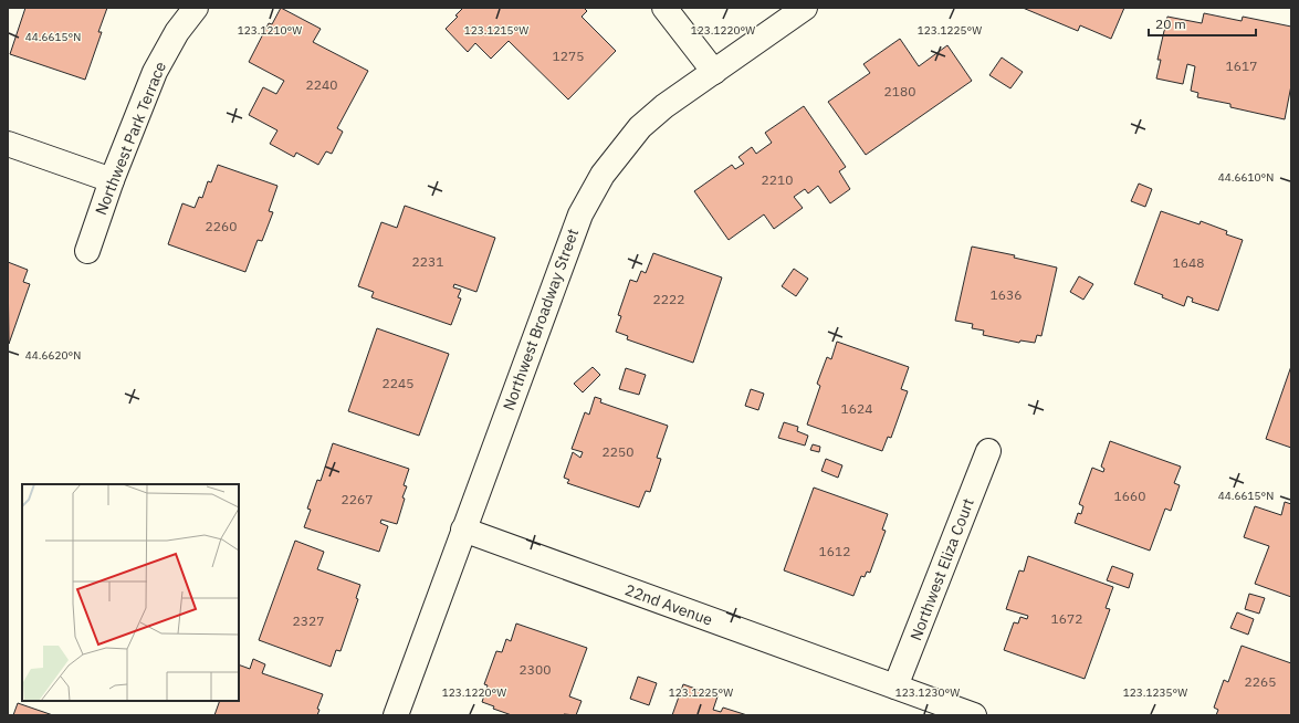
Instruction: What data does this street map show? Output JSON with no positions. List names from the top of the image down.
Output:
{
  "streets": {
    "street": [
      "Northwest Park Terrace",
      "Northwest Broadway Street",
      "Northwest Eliza Court",
      "22nd Avenue"
    ]
  },
  "crossings": [
    ["Northwest Broadway Street", "22nd Avenue"],
    ["Northwest Eliza Court", "22nd Avenue"]
  ],
  "house_numbers": [
    "1275",
    "1617",
    "2240",
    "2180",
    "2210",
    "2260",
    "2231",
    "1648",
    "1636",
    "2222",
    "2245",
    "1624",
    "2250",
    "1660",
    "2267",
    "1612",
    "1672",
    "2327",
    "2300",
    "2265"
  ],
  "scale_bar": "20 m",
  "coordinates": [
    "123.1210°W",
    "123.1215°W",
    "123.1220°W",
    "123.1225°W",
    "44.6615°N",
    "44.6610°N",
    "44.6620°N",
    "123.1230°W",
    "123.1235°W"
  ]
}
